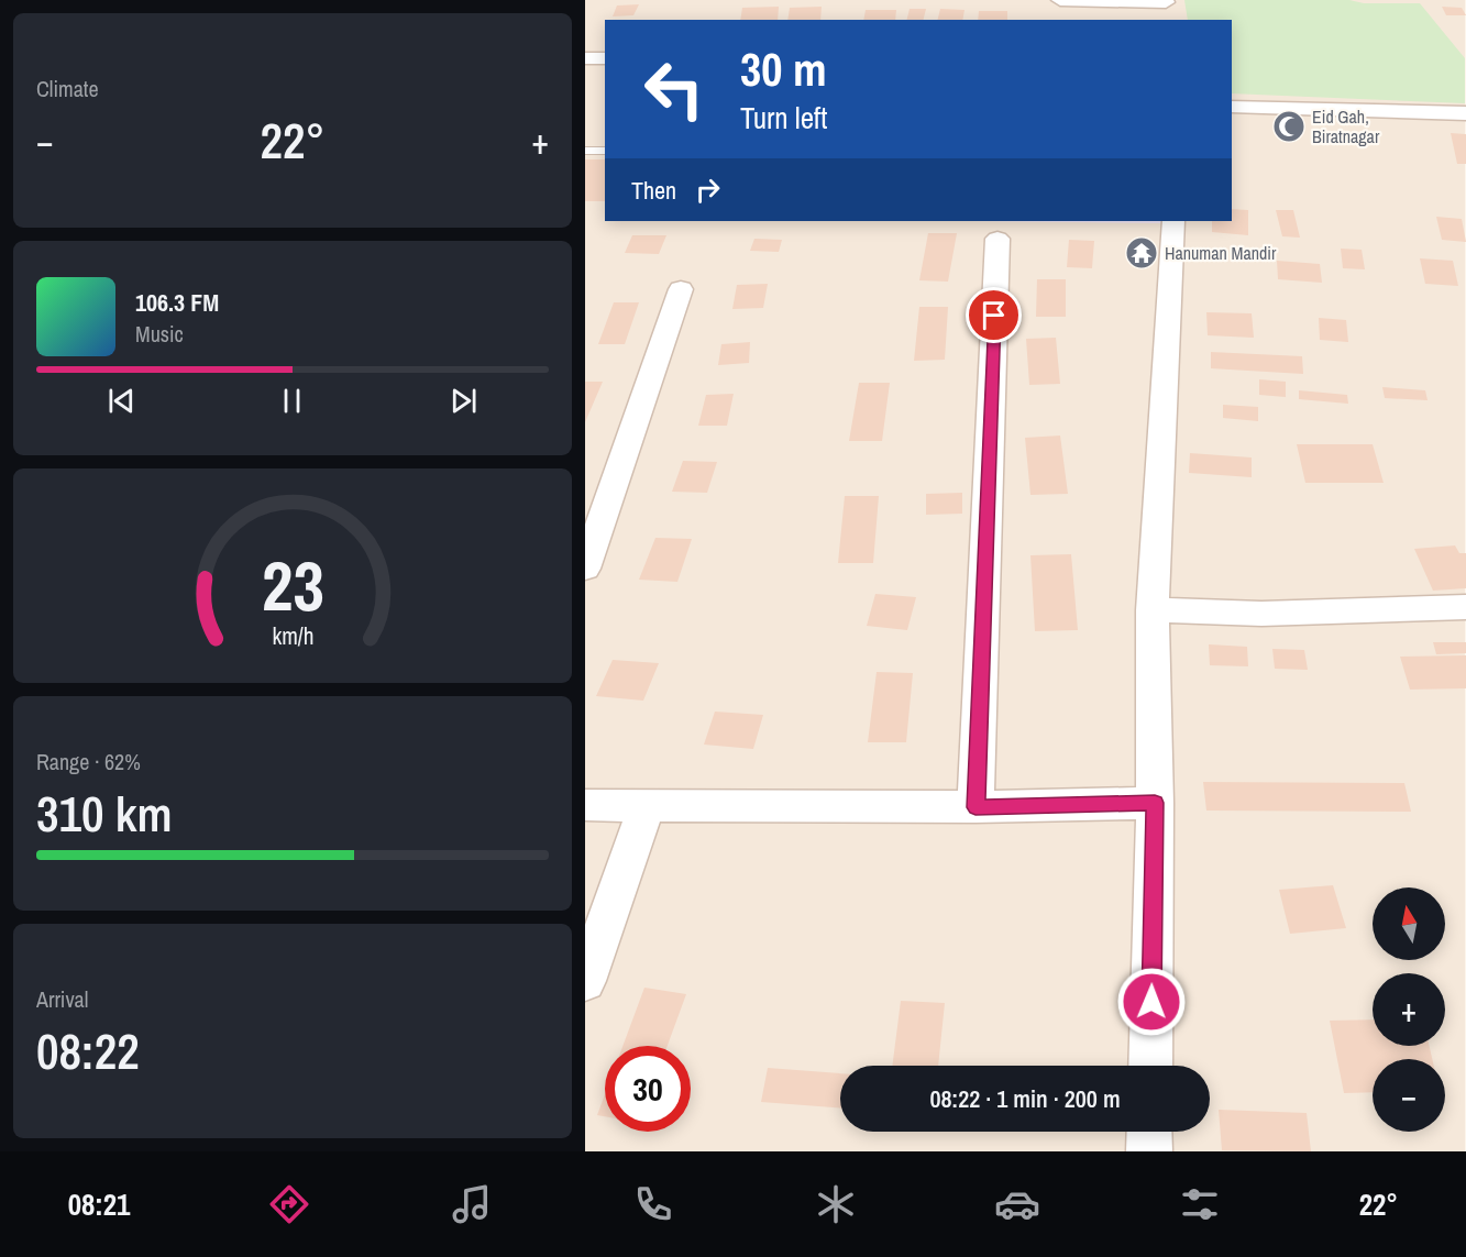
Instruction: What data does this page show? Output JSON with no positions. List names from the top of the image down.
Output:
{
  "places": {
    "mosque": ["Eid Gah, Biratnagar"],
    "temple": ["Hanuman Mandir"]
  },
  "north": "top",
  "page": {
    "tile": [
      "Climate",
      ["Range · 62%", "310 km"],
      ["Arrival", "08:22"]
    ],
    "turn": ["30 m", "Turn left"],
    "heat": ["−", "22°", "+"],
    "then": "Then",
    "song": ["106.3 FM", "Music"],
    "map_buttons": ["+", "−"],
    "limit": "30",
    "trip": "08:22 · 1 min · 200 m",
    "tabs": ["08:21", "22°"],
    "gauge": ["23", "km/h"]
  }
}
